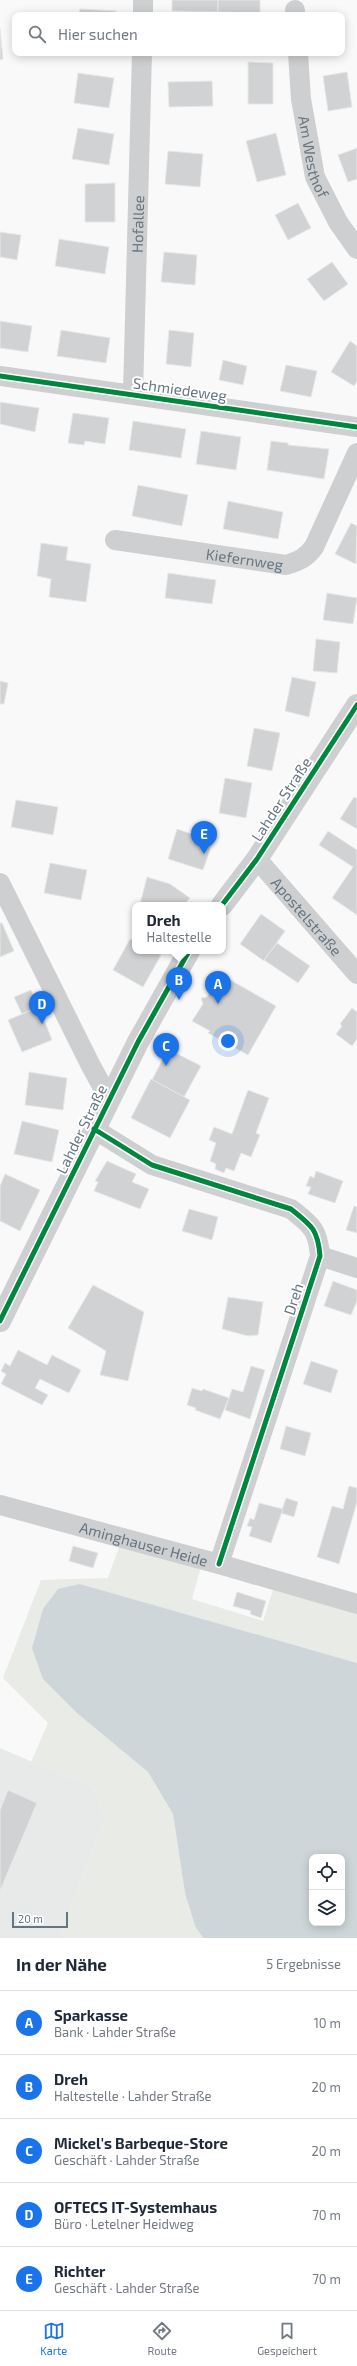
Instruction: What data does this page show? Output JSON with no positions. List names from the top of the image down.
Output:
{
  "streets": {
    "street": [
      "Am Westhof",
      "Hofallee",
      "Schmiedeweg",
      "Kiefernweg",
      "Lahder Straße",
      "Apostelstraße",
      "Dreh",
      "Aminghauser Heide"
    ]
  },
  "crossings": [
    ["Hofallee", "Schmiedeweg"],
    ["Lahder Straße", "Apostelstraße"],
    ["Lahder Straße", "Dreh"],
    ["Dreh", "Aminghauser Heide"]
  ],
  "scale_bar": "20 m",
  "page": {
    "search": "Hier suchen",
    "pins": [
      "E",
      "B",
      "A",
      "D",
      "C"
    ],
    "popup": ["Dreh", "Haltestelle"],
    "scale": "20 m",
    "heading": ["In der Nähe", "5 Ergebnisse"],
    "list": [
      {
        "mark": "A",
        "name": "Sparkasse",
        "note": "Bank · Lahder Straße",
        "value": "10 m"
      },
      {
        "mark": "B",
        "name": "Dreh",
        "note": "Haltestelle · Lahder Straße",
        "value": "20 m"
      },
      {
        "mark": "C",
        "name": "Mickel's Barbeque-Store",
        "note": "Geschäft · Lahder Straße",
        "value": "20 m"
      },
      {
        "mark": "D",
        "name": "OFTECS IT-Systemhaus",
        "note": "Büro · Letelner Heidweg",
        "value": "70 m"
      },
      {
        "mark": "E",
        "name": "Richter",
        "note": "Geschäft · Lahder Straße",
        "value": "70 m"
      }
    ],
    "nav": ["Karte", "Route", "Gespeichert"]
  }
}
